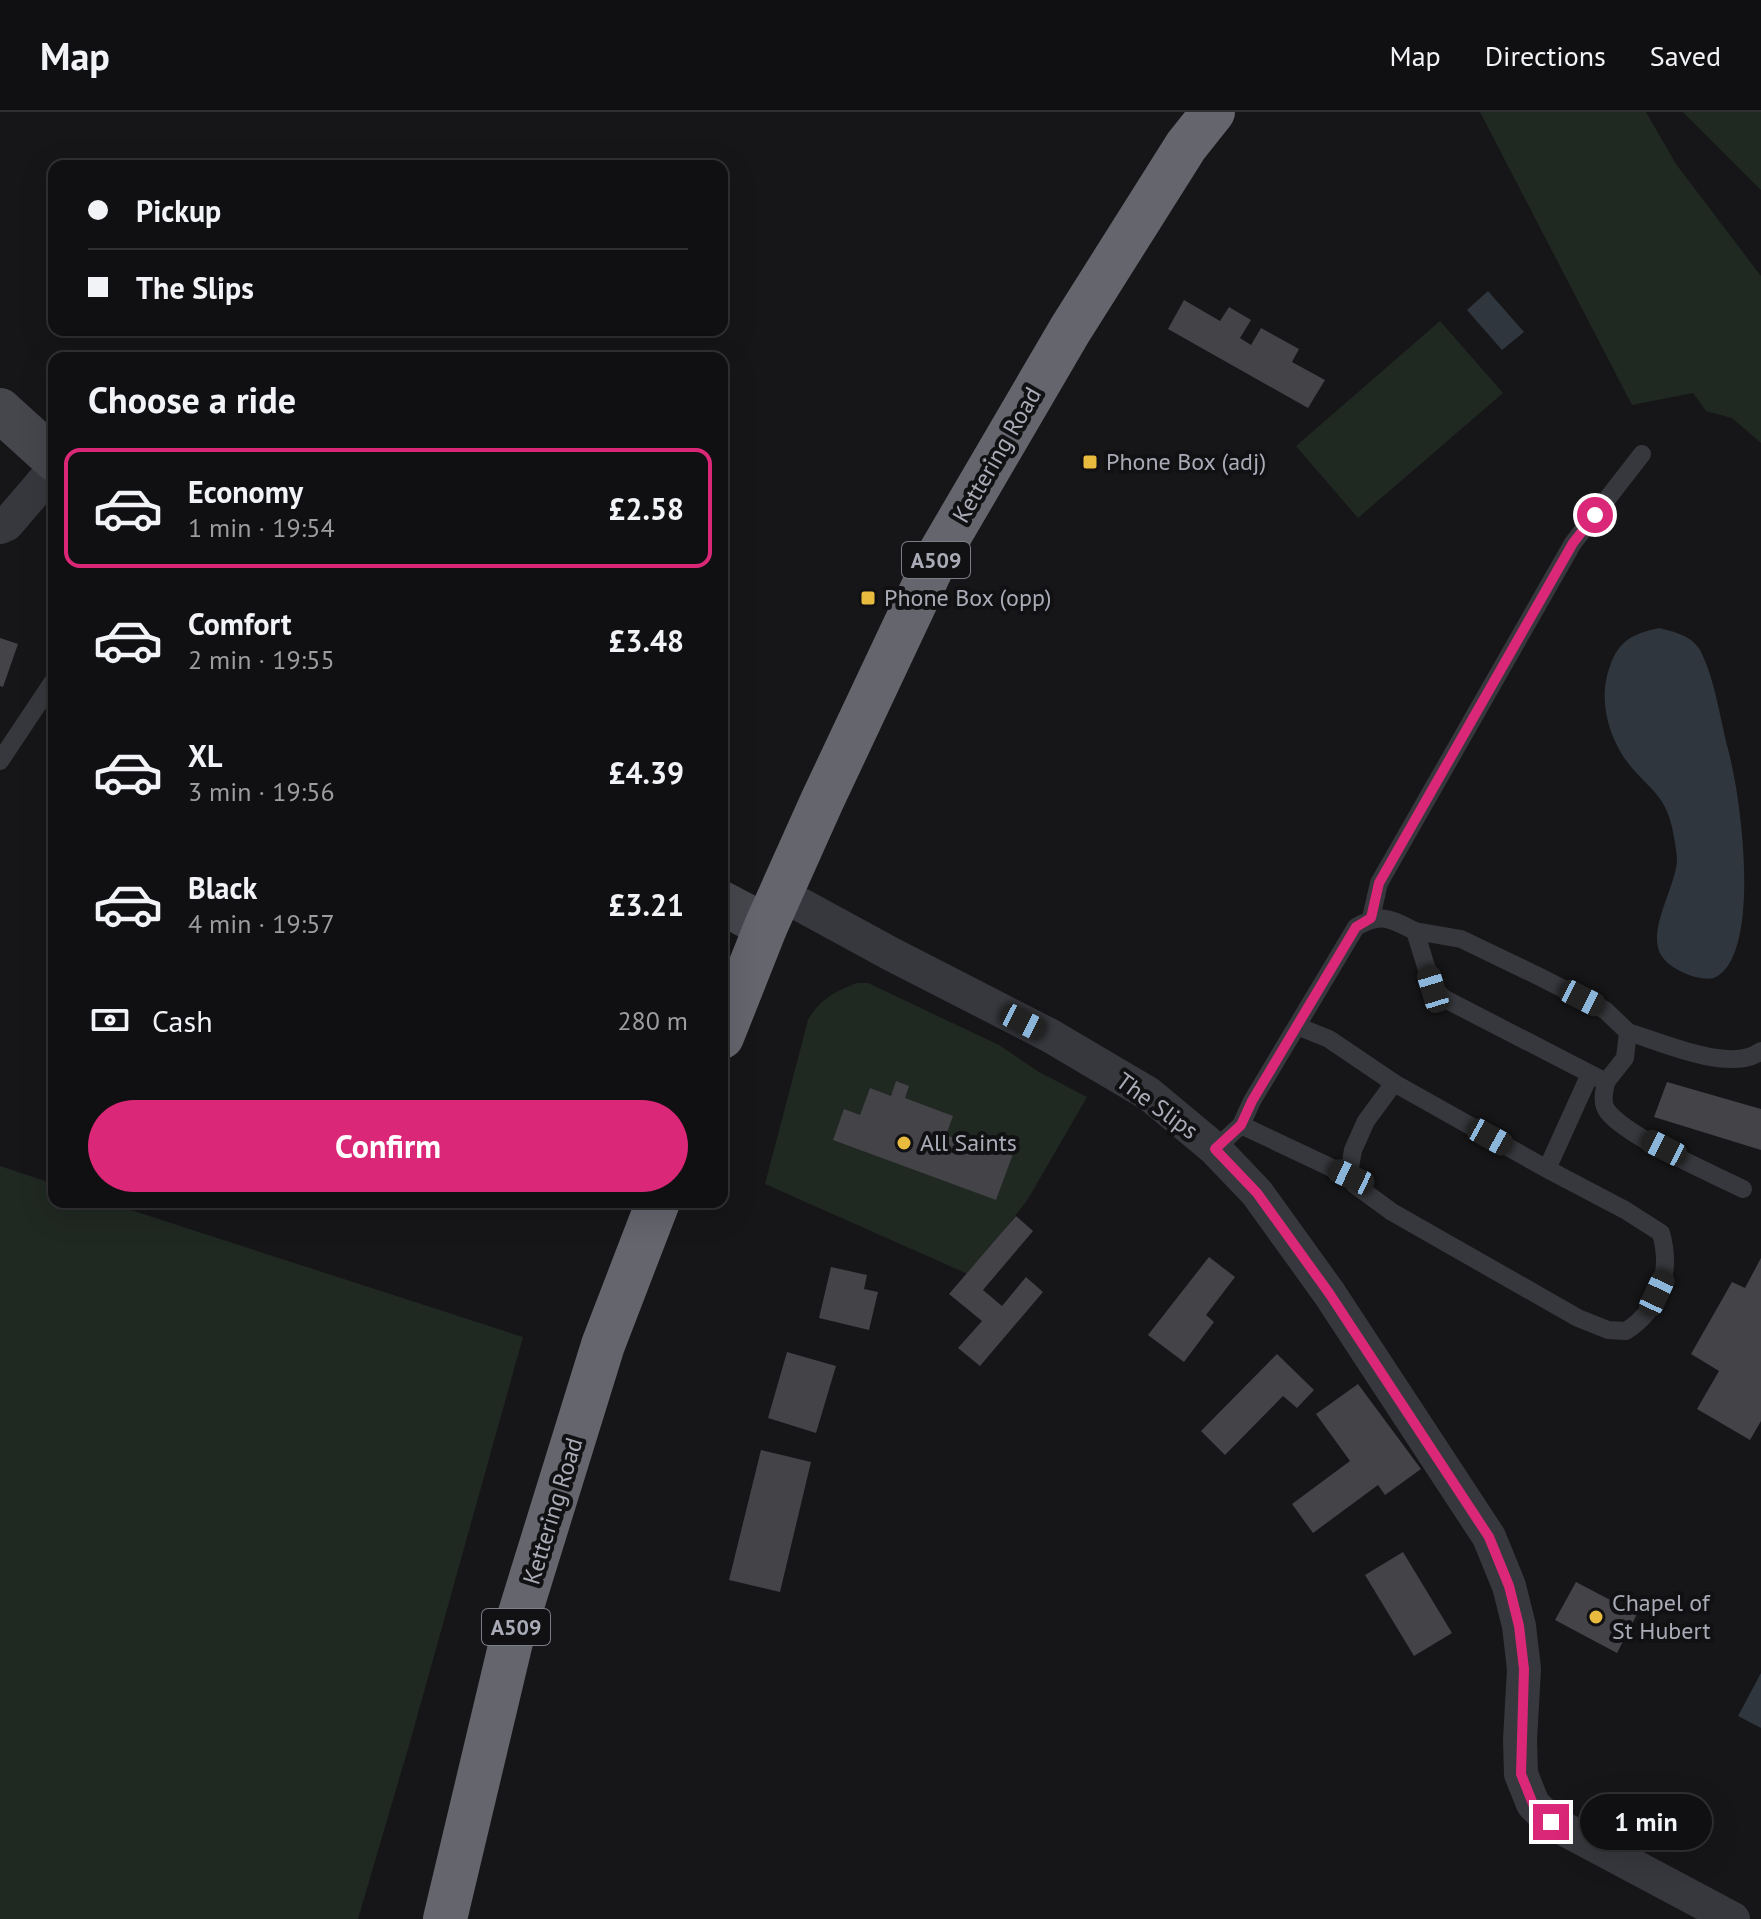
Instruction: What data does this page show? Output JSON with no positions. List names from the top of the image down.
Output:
{
  "streets": {
    "highway": ["Kettering Road", "A509"],
    "street": ["The Slips"]
  },
  "crossings": [
    ["Kettering Road", "The Slips"]
  ],
  "places": {
    "transit": ["Phone Box (adj)", "Phone Box (opp)"],
    "other": ["All Saints", "Chapel of St Hubert"]
  },
  "page": {
    "header": "Map",
    "nav": ["Map", "Directions", "Saved"],
    "banner": ["Pickup", "The Slips"],
    "heading": "Choose a ride",
    "list": [
      {
        "name": "Economy",
        "note": "1 min · 19:54",
        "value": "£2.58"
      },
      {
        "name": "Comfort",
        "note": "2 min · 19:55",
        "value": "£3.48"
      },
      {
        "name": "XL",
        "note": "3 min · 19:56",
        "value": "£4.39"
      },
      {
        "name": "Black",
        "note": "4 min · 19:57",
        "value": "£3.21"
      }
    ],
    "pay": ["Cash", "280 m"],
    "buttons": "Confirm",
    "bubble": "1 min"
  }
}
